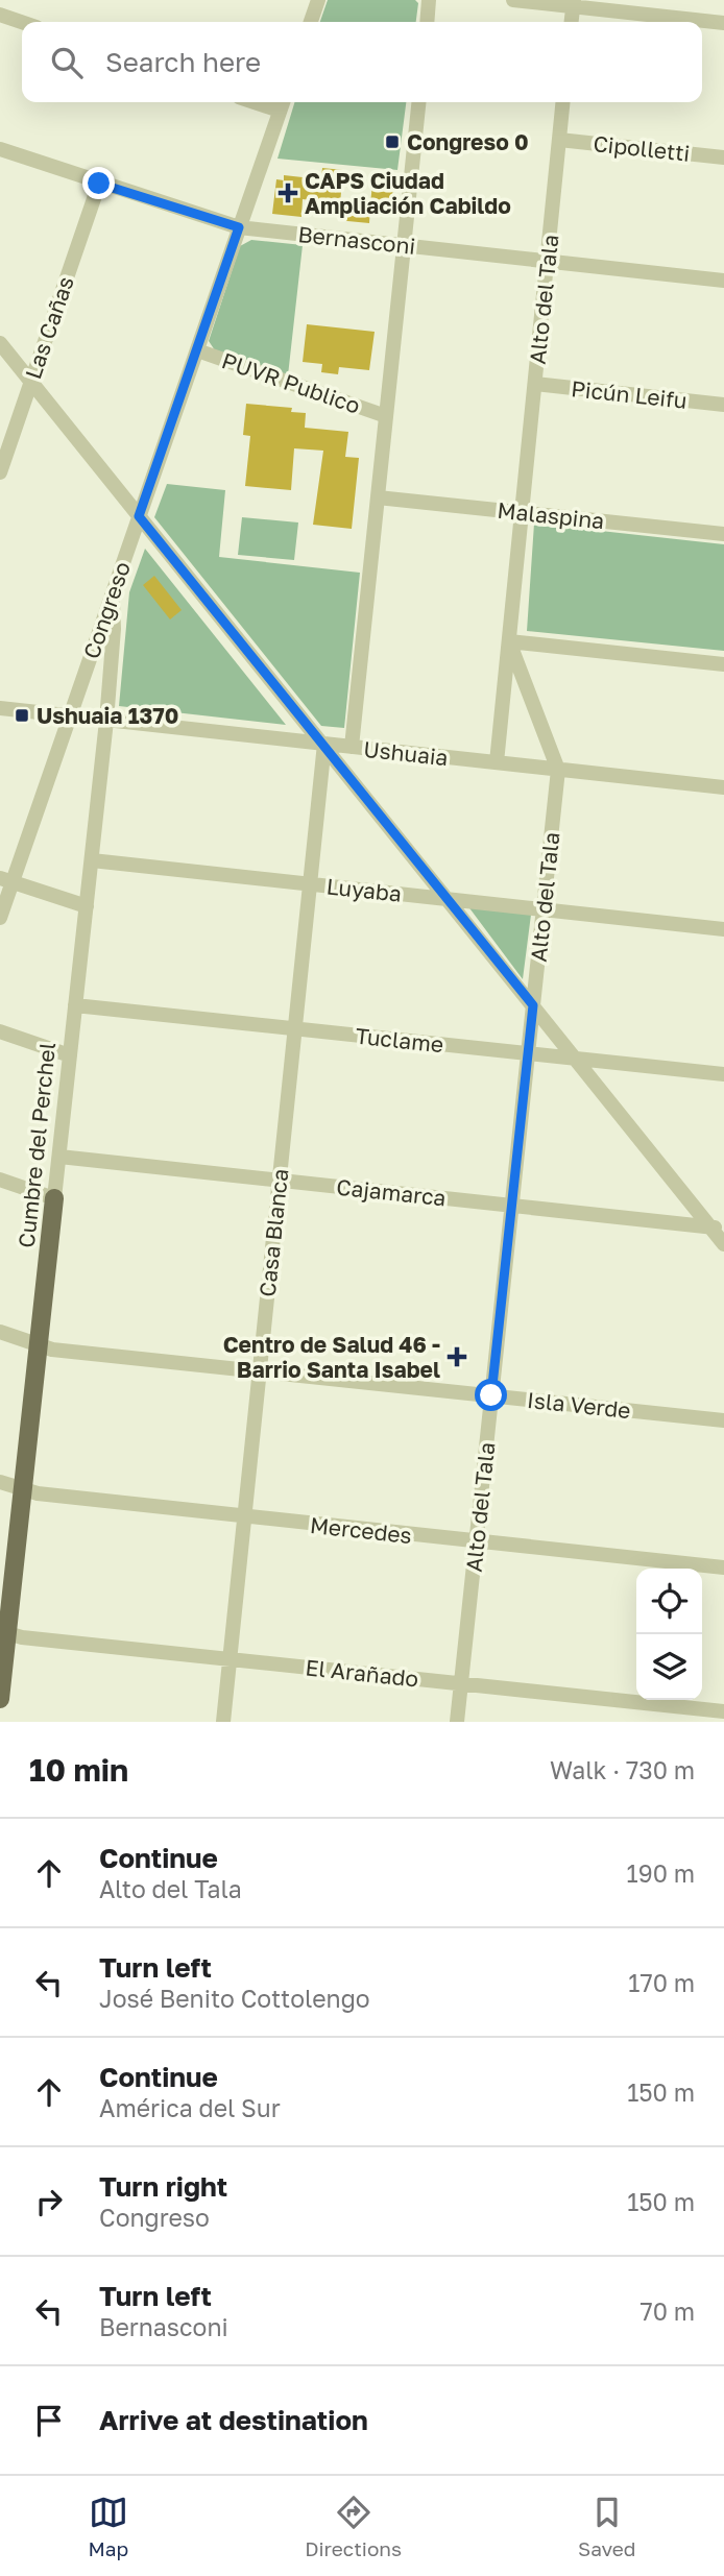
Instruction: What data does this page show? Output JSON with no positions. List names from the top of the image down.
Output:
{
  "streets": {
    "main road": ["Cumbre del Perchel"],
    "street": [
      "Cipolletti",
      "Bernasconi",
      "Alto del Tala",
      "Las Cañas",
      "PUVR Publico",
      "Picún Leifu",
      "Malaspina",
      "Congreso",
      "Ushuaia",
      "Luyaba",
      "Tuclame",
      "Cajamarca",
      "Casa Blanca",
      "Isla Verde",
      "Mercedes",
      "El Arañado"
    ]
  },
  "crossings": [
    ["Cipolletti", "Alto del Tala"],
    ["Bernasconi", "Alto del Tala"],
    ["Bernasconi", "Las Cañas"],
    ["Bernasconi", "Congreso"],
    ["Alto del Tala", "Picún Leifu"],
    ["Alto del Tala", "Malaspina"],
    ["Alto del Tala", "Ushuaia"],
    ["Alto del Tala", "Luyaba"],
    ["Alto del Tala", "Tuclame"],
    ["Alto del Tala", "Cajamarca"],
    ["Alto del Tala", "Isla Verde"],
    ["Alto del Tala", "Mercedes"],
    ["Alto del Tala", "El Arañado"],
    ["PUVR Publico", "Congreso"],
    ["Congreso", "Ushuaia"],
    ["Congreso", "Cumbre del Perchel"],
    ["Ushuaia", "Cumbre del Perchel"],
    ["Ushuaia", "Casa Blanca"],
    ["Luyaba", "Cumbre del Perchel"],
    ["Luyaba", "Casa Blanca"],
    ["Tuclame", "Cumbre del Perchel"],
    ["Tuclame", "Casa Blanca"],
    ["Cumbre del Perchel", "Cajamarca"],
    ["Cumbre del Perchel", "Isla Verde"],
    ["Cumbre del Perchel", "Mercedes"],
    ["Cumbre del Perchel", "El Arañado"],
    ["Cajamarca", "Casa Blanca"],
    ["Casa Blanca", "Isla Verde"],
    ["Casa Blanca", "Mercedes"],
    ["Casa Blanca", "El Arañado"]
  ],
  "places": {
    "transit": ["Congreso 0", "Ushuaia 1370"],
    "health": ["CAPS Ciudad Ampliación Cabildo", "Centro de Salud 46 - Barrio Santa Isabel"]
  },
  "page": {
    "search": "Search here",
    "heading": ["10 min", "Walk · 730 m"],
    "list": [
      ["Continue", "Alto del Tala", "190 m"],
      ["Turn left", "José Benito Cottolengo", "170 m"],
      ["Continue", "América del Sur", "150 m"],
      ["Turn right", "Congreso", "150 m"],
      ["Turn left", "Bernasconi", "70 m"],
      "Arrive at destination"
    ],
    "nav": ["Map", "Directions", "Saved"]
  }
}
